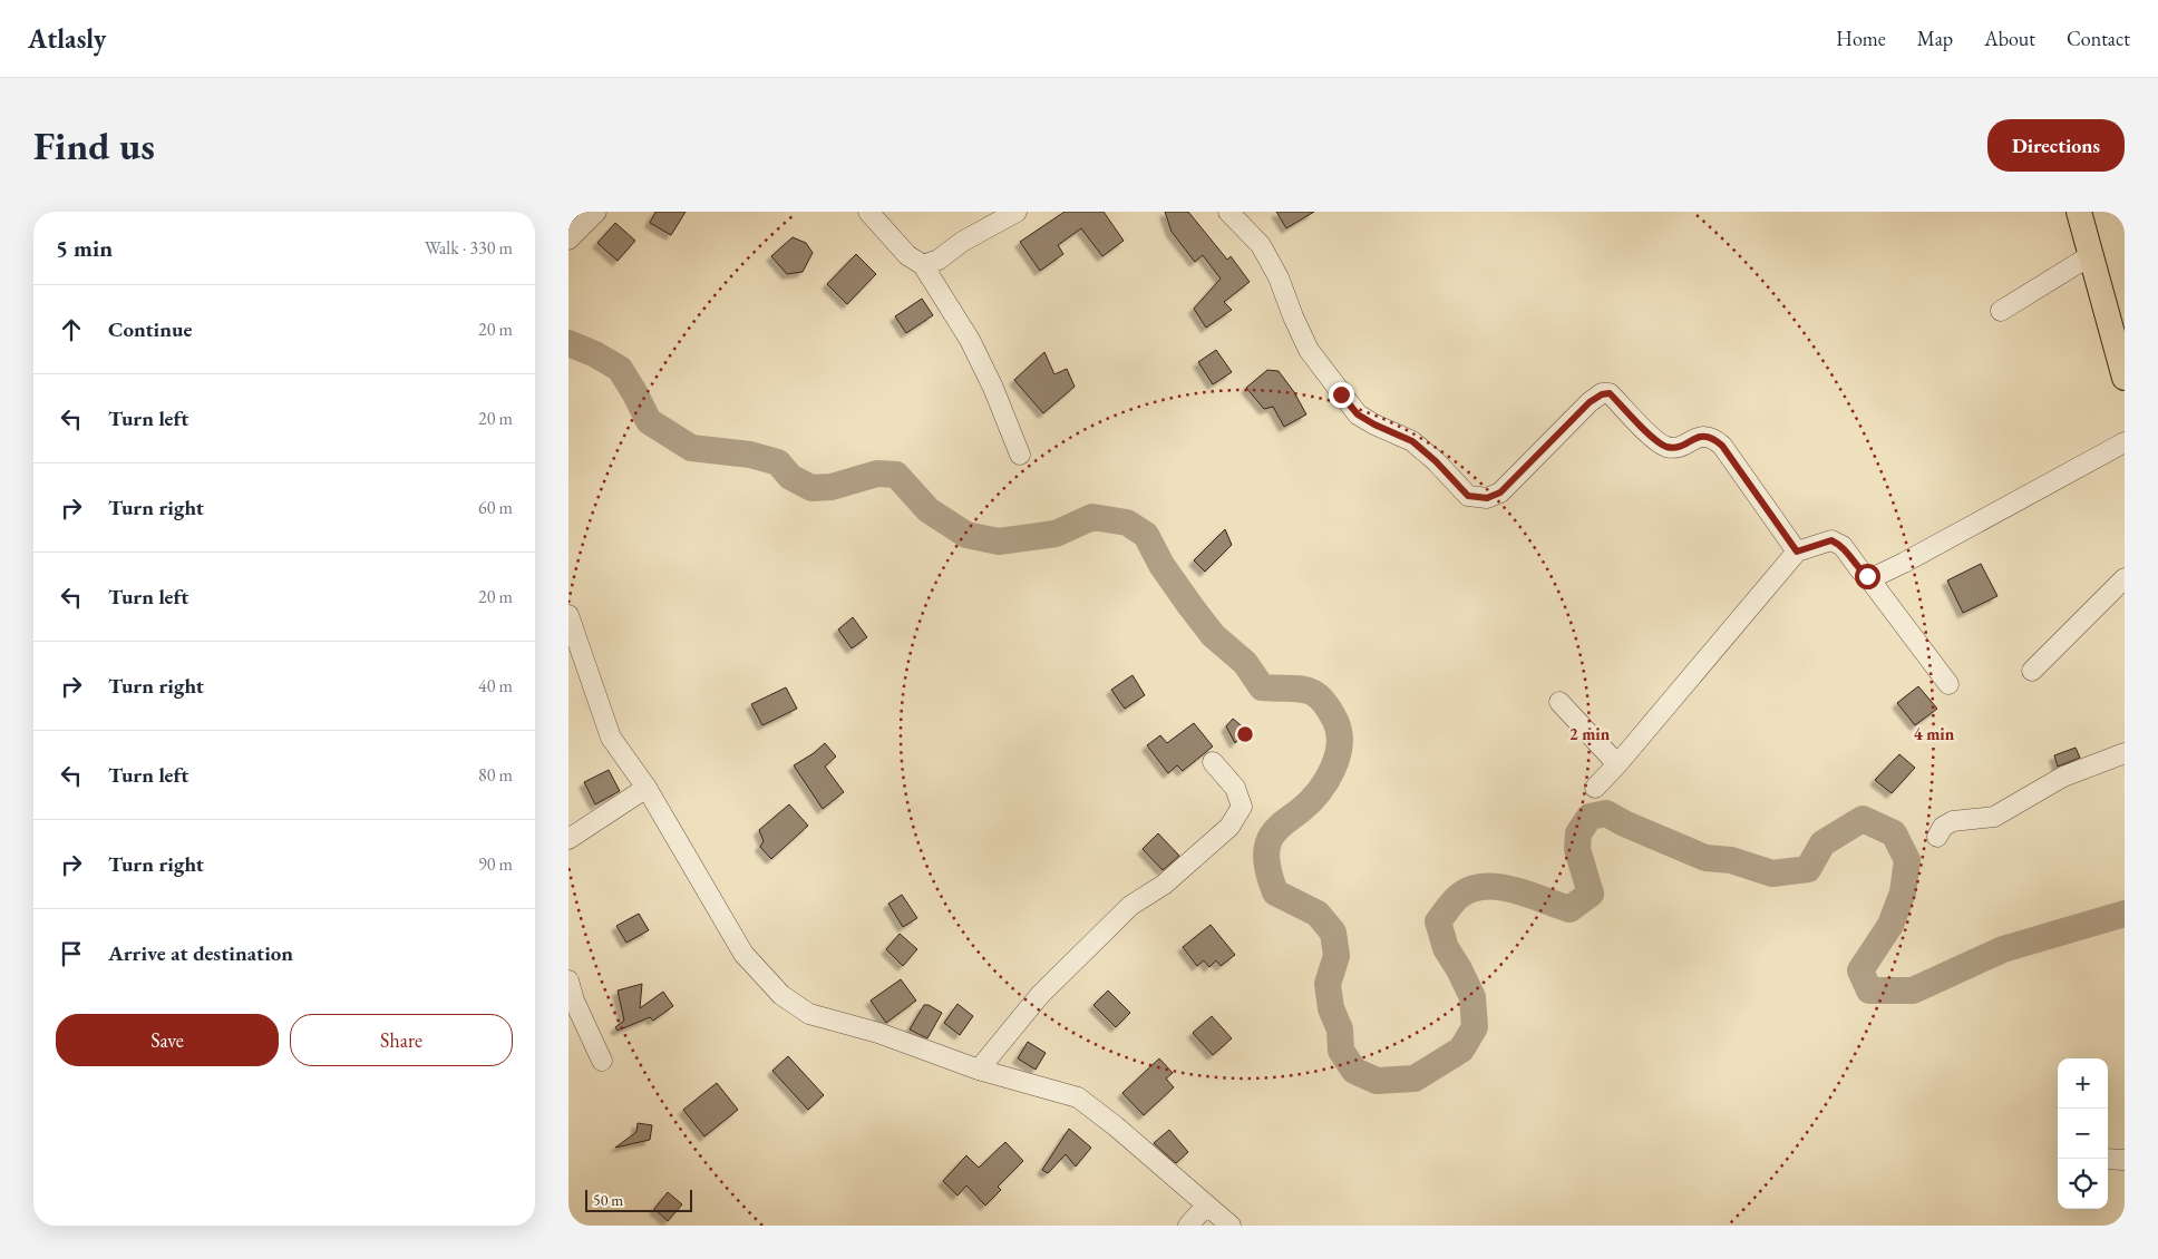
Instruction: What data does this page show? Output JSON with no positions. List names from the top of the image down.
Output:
{
  "scale_bar": "50 m",
  "page": {
    "header": "Atlasly",
    "nav": [
      "Home",
      "Map",
      "About",
      "Contact"
    ],
    "buttons": [
      "Directions",
      ["Save", "Share"]
    ],
    "title": "Find us",
    "heading": ["5 min", "Walk · 330 m"],
    "list": [
      ["Continue", "20 m"],
      ["Turn left", "20 m"],
      ["Turn right", "60 m"],
      ["Turn left", "20 m"],
      ["Turn right", "40 m"],
      ["Turn left", "80 m"],
      ["Turn right", "90 m"],
      "Arrive at destination"
    ],
    "map_buttons": ["+", "−"],
    "scale": "50 m"
  },
  "rings": ["2 min", "4 min"]
}
